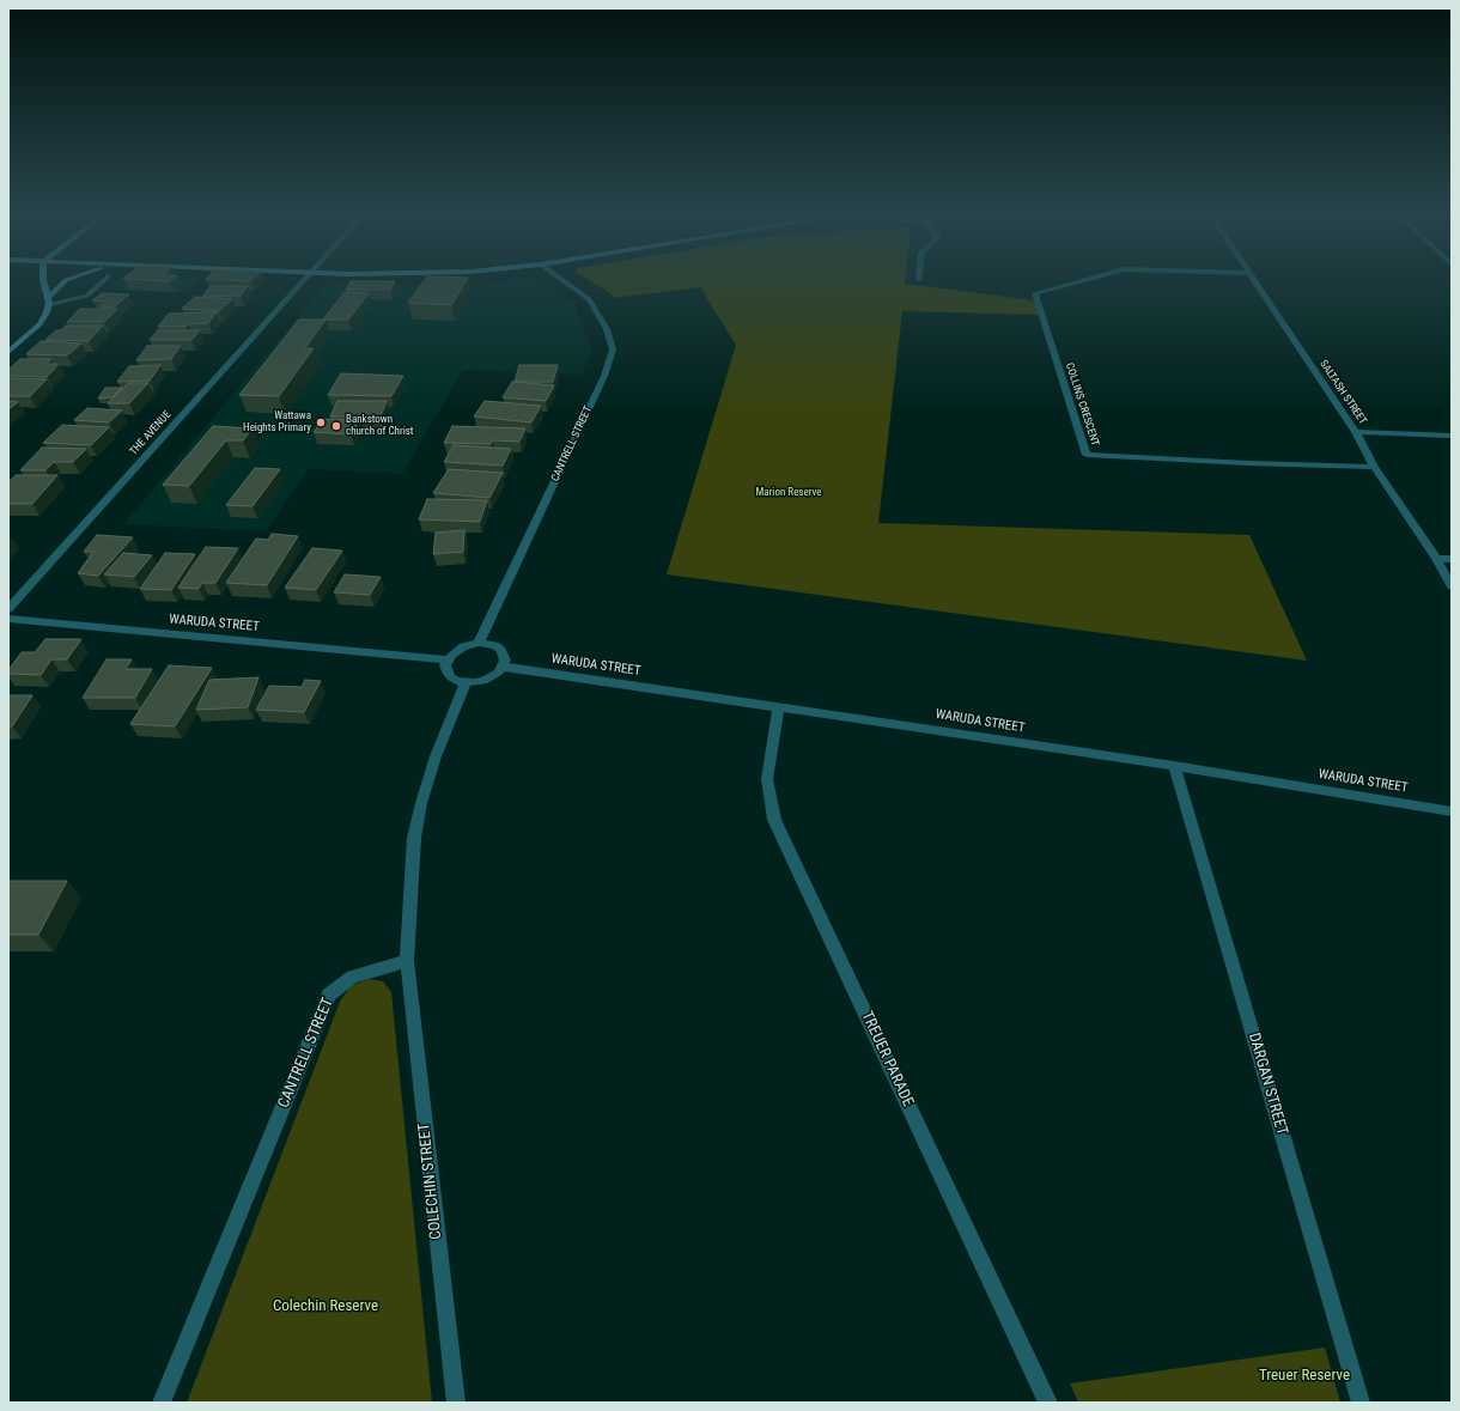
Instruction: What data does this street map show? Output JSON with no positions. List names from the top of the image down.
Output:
{
  "streets": {
    "street": [
      "SALTASH STREET",
      "COLLINS CRESCENT",
      "THE AVENUE",
      "CANTRELL STREET",
      "WARUDA STREET",
      "TREUER PARADE",
      "DARGAN STREET",
      "COLECHIN STREET"
    ]
  },
  "crossings": [
    ["SALTASH STREET", "COLLINS CRESCENT"],
    ["CANTRELL STREET", "WARUDA STREET"],
    ["CANTRELL STREET", "COLECHIN STREET"],
    ["WARUDA STREET", "TREUER PARADE"],
    ["WARUDA STREET", "DARGAN STREET"]
  ],
  "parks": ["Marion Reserve", "Colechin Reserve", "Treuer Reserve"],
  "places": ["Wattawa Heights Primary", "Bankstown church of Christ"]
}
